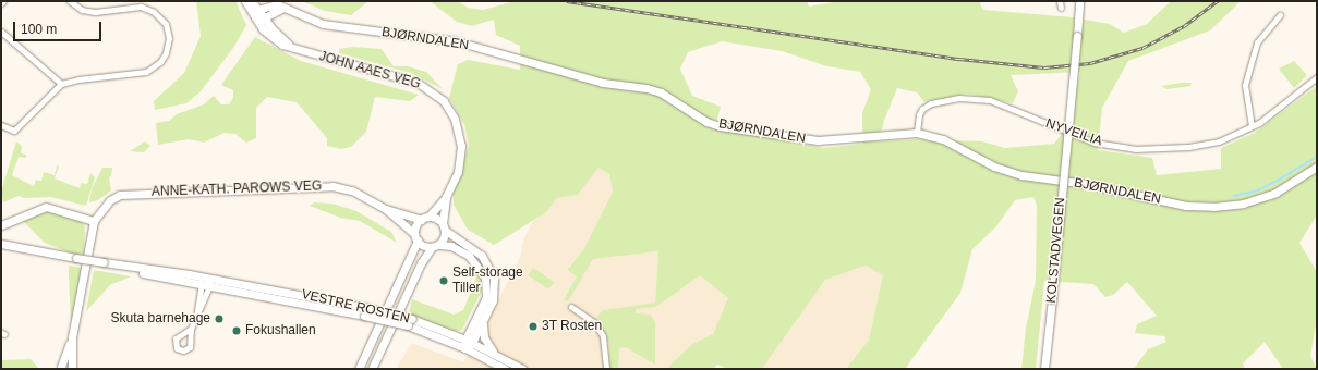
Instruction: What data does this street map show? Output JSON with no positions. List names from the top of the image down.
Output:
{
  "streets": {
    "main road": [
      "BJØRNDALEN",
      "JOHN AAES VEG",
      "ANNE-KATH. PAROWS VEG",
      "KOLSTADVEGEN",
      "VESTRE ROSTEN"
    ],
    "street": ["NYVEILIA"]
  },
  "crossings": [
    ["BJØRNDALEN", "JOHN AAES VEG"],
    ["BJØRNDALEN", "NYVEILIA"],
    ["JOHN AAES VEG", "ANNE-KATH. PAROWS VEG"]
  ],
  "places": [
    "Self-storage Tiller",
    "Skuta barnehage",
    "3T Rosten",
    "Fokushallen"
  ],
  "scale_bar": "100 m"
}
